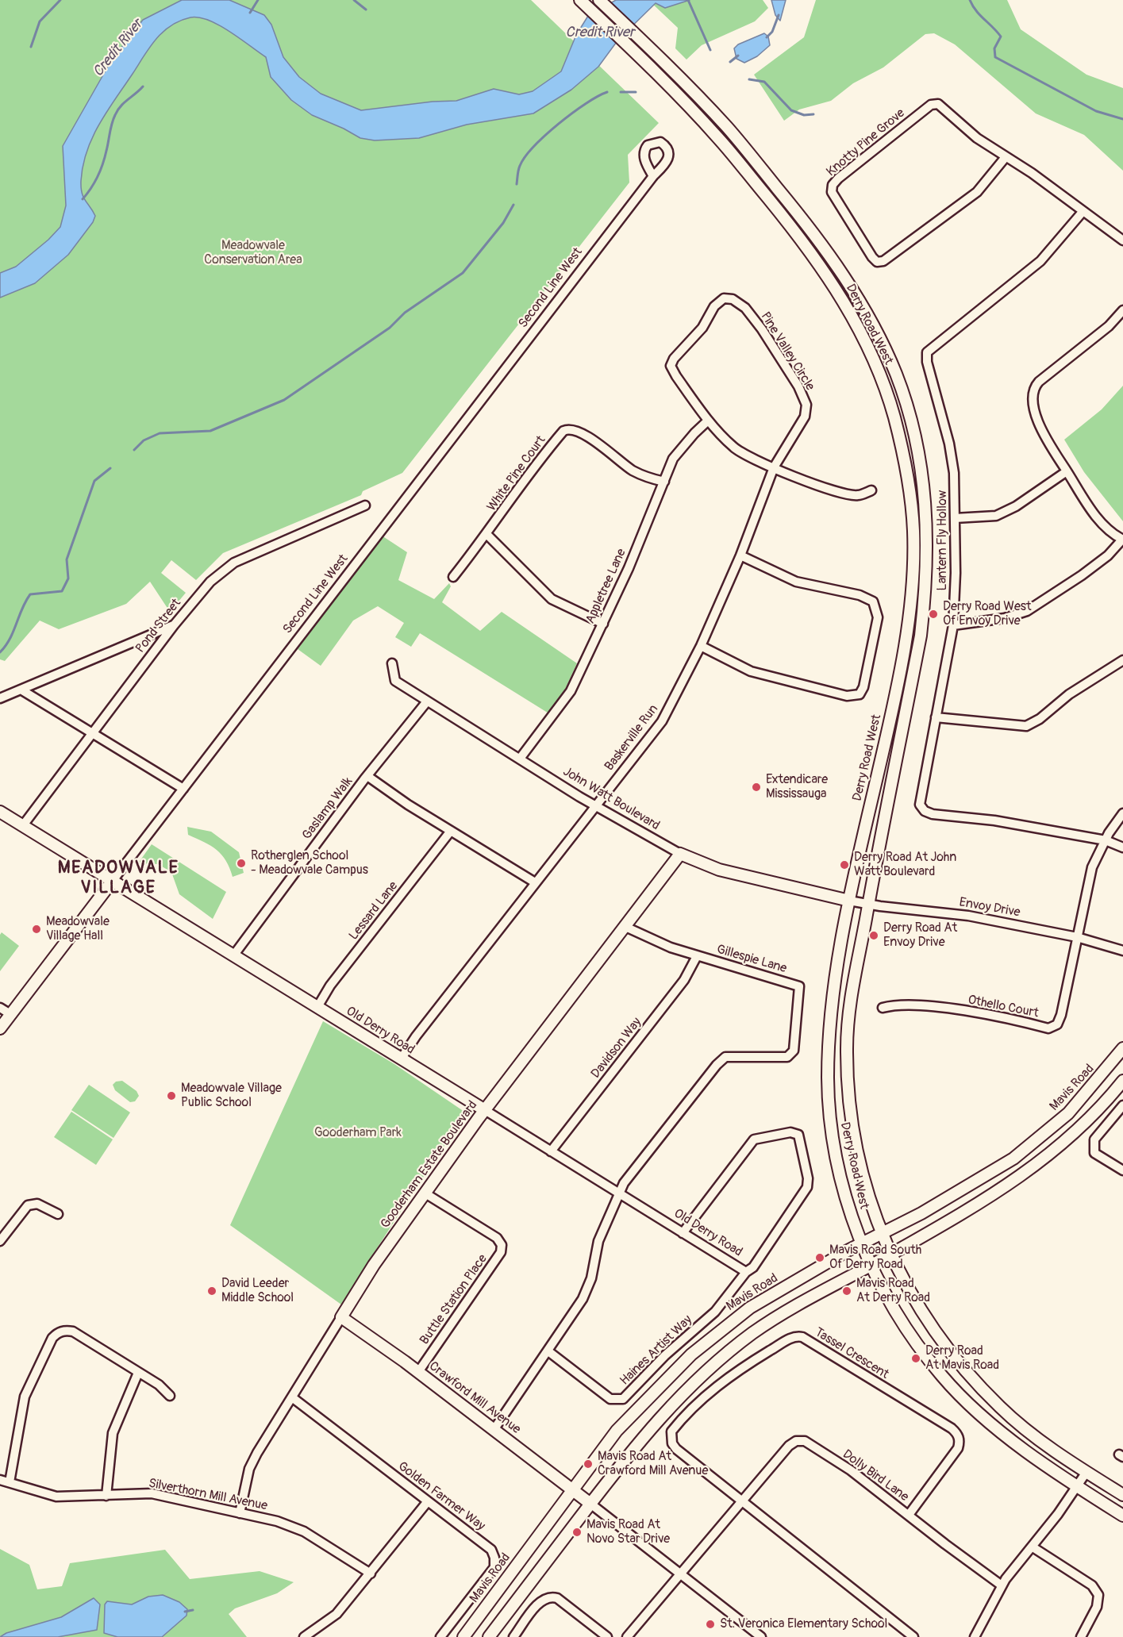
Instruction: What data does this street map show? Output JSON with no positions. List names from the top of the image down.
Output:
{
  "streets": {
    "main road": [
      "Second Line West",
      "Derry Road West",
      "John Watt Boulevard",
      "Old Derry Road",
      "Mavis Road",
      "Gooderham Estate Boulevard",
      "Crawford Mill Avenue"
    ],
    "street": [
      "Knotty Pine Grove",
      "Pine Valley Circle",
      "White Pine Court",
      "Lantern Fly Hollow",
      "Appletree Lane",
      "Pond Street",
      "Baskerville Run",
      "Gaslamp Walk",
      "Envoy Drive",
      "Lessard Lane",
      "Gillespie Lane",
      "Othello Court",
      "Davidson Way",
      "Buttle Station Place",
      "Haines Artist Way",
      "Tassel Crescent",
      "Dolly Bird Lane",
      "Silverthorn Mill Avenue",
      "Golden Farmer Way"
    ]
  },
  "crossings": [
    ["Knotty Pine Grove", "Lantern Fly Hollow"],
    ["Second Line West", "Old Derry Road"],
    ["Derry Road West", "John Watt Boulevard"],
    ["Derry Road West", "Envoy Drive"],
    ["Derry Road West", "Mavis Road"],
    ["Pine Valley Circle", "Appletree Lane"],
    ["Pine Valley Circle", "Baskerville Run"],
    ["White Pine Court", "Appletree Lane"],
    ["Lantern Fly Hollow", "Othello Court"],
    ["Appletree Lane", "John Watt Boulevard"],
    ["Pond Street", "Old Derry Road"],
    ["Baskerville Run", "John Watt Boulevard"],
    ["Baskerville Run", "Old Derry Road"],
    ["John Watt Boulevard", "Gaslamp Walk"],
    ["John Watt Boulevard", "Envoy Drive"],
    ["John Watt Boulevard", "Gooderham Estate Boulevard"],
    ["Gaslamp Walk", "Old Derry Road"],
    ["Envoy Drive", "Othello Court"],
    ["Lessard Lane", "Old Derry Road"],
    ["Gillespie Lane", "Old Derry Road"],
    ["Gillespie Lane", "Davidson Way"],
    ["Gillespie Lane", "Gooderham Estate Boulevard"],
    ["Old Derry Road", "Davidson Way"],
    ["Old Derry Road", "Gooderham Estate Boulevard"],
    ["Old Derry Road", "Haines Artist Way"],
    ["Mavis Road", "Crawford Mill Avenue"],
    ["Gooderham Estate Boulevard", "Buttle Station Place"],
    ["Gooderham Estate Boulevard", "Crawford Mill Avenue"],
    ["Gooderham Estate Boulevard", "Silverthorn Mill Avenue"],
    ["Gooderham Estate Boulevard", "Golden Farmer Way"],
    ["Buttle Station Place", "Crawford Mill Avenue"],
    ["Tassel Crescent", "Dolly Bird Lane"]
  ],
  "districts": ["MEADOWVALE VILLAGE"],
  "water": ["Credit River"],
  "parks": ["Meadowvale Conservation Area", "Gooderham Park"],
  "places": [
    "Derry Road West Of Envoy Drive",
    "Extendicare Mississauga",
    "Rotherglen School - Meadowvale Campus",
    "Derry Road At John Watt Boulevard",
    "Meadowvale Village Hall",
    "Derry Road At Envoy Drive",
    "Meadowvale Village Public School",
    "Mavis Road South Of Derry Road",
    "David Leeder Middle School",
    "Mavis Road At Derry Road",
    "Derry Road At Mavis Road",
    "Mavis Road At Crawford Mill Avenue",
    "Mavis Road At Novo Star Drive",
    "St. Veronica Elementary School"
  ]
}
